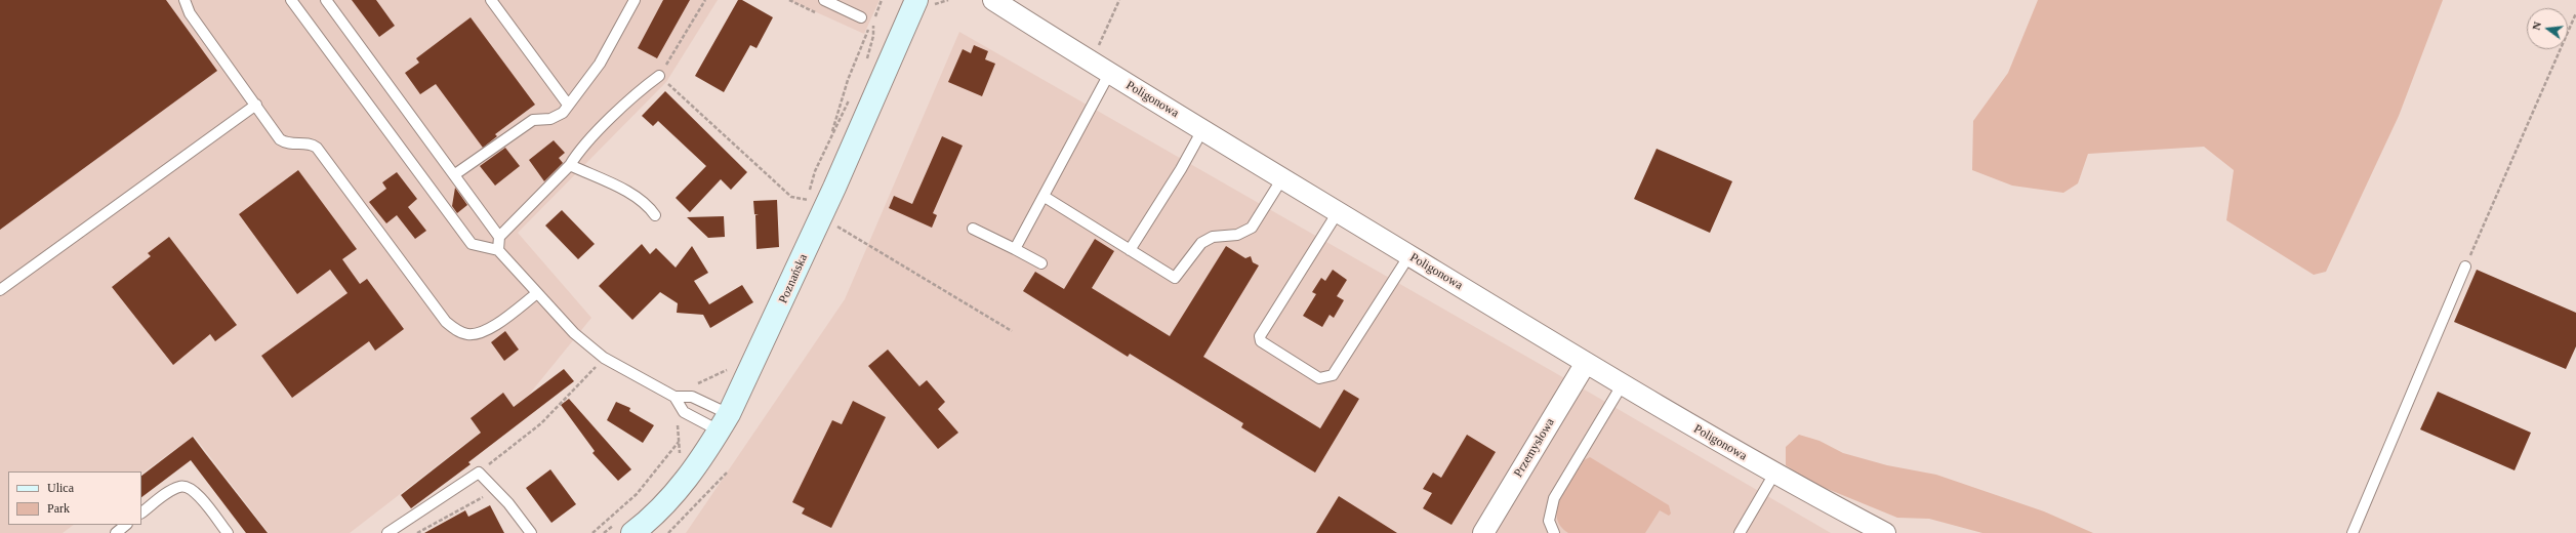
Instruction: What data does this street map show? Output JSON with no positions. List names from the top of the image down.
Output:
{
  "streets": {
    "main road": ["Poznańska"],
    "street": ["Poligonowa", "Przemysłowa"]
  },
  "crossings": [
    ["Poligonowa", "Przemysłowa"]
  ],
  "legend": ["Ulica", "Park"],
  "north": "left"
}
